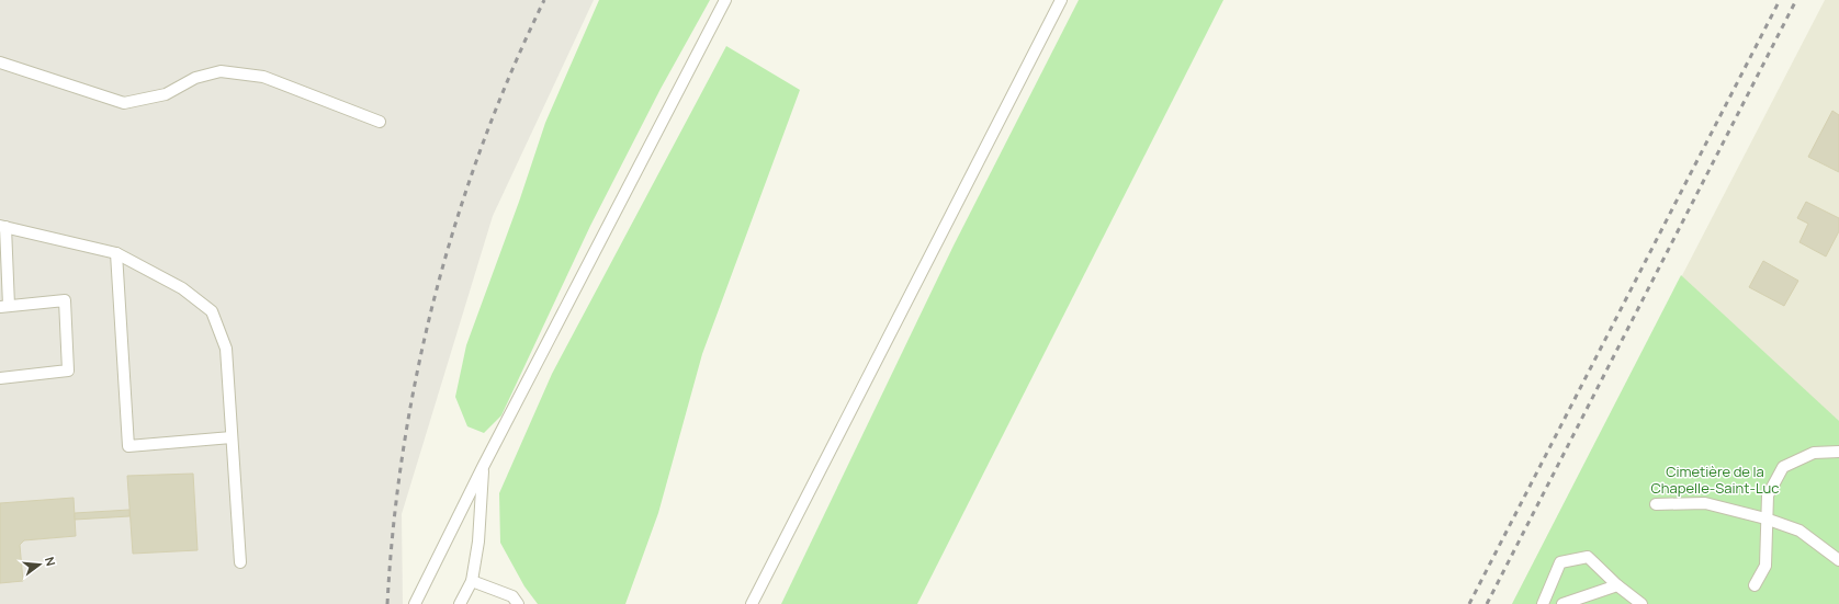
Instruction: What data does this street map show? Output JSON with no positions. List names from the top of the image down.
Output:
{
  "parks": ["Cimetière de la Chapelle-Saint-Luc"],
  "north": "right"
}
